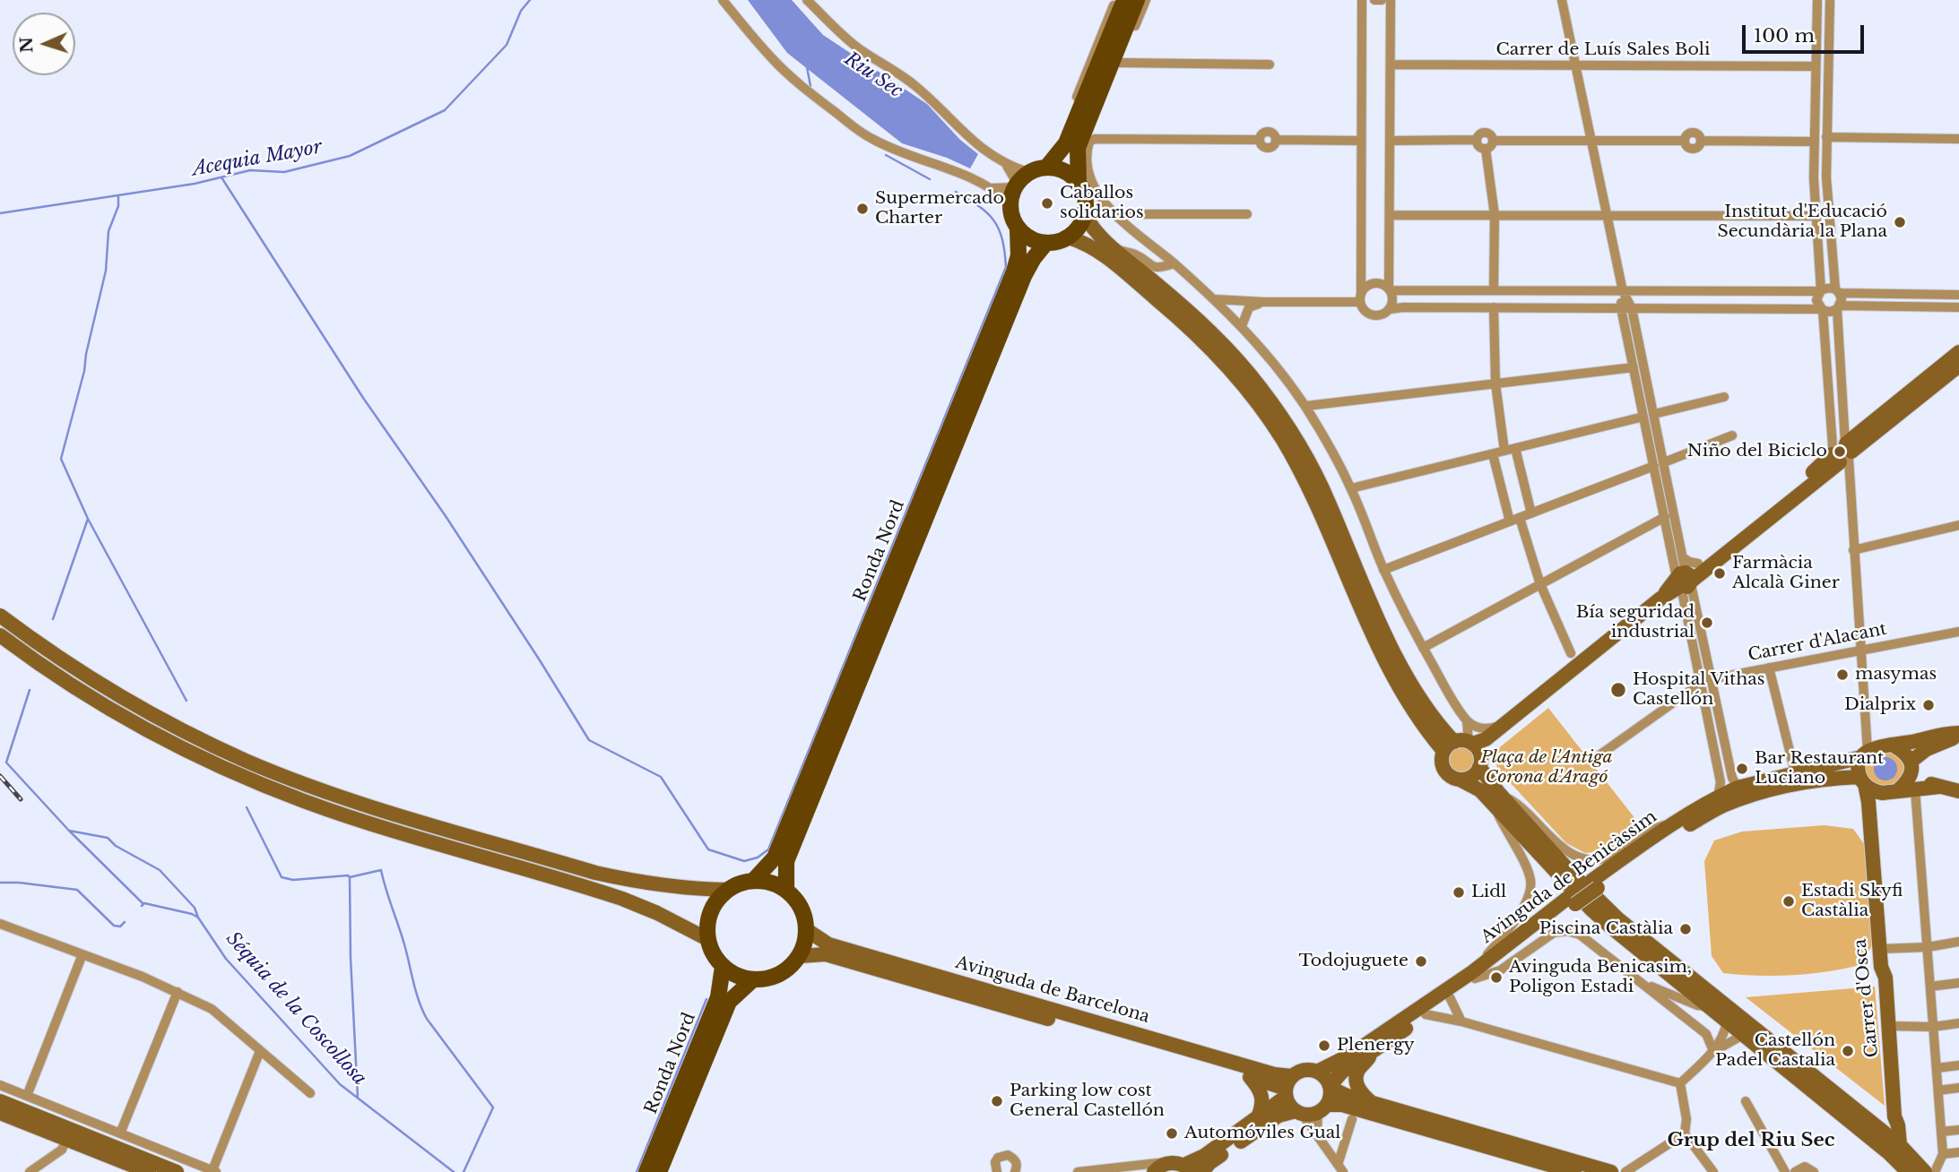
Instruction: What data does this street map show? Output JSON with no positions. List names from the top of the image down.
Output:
{
  "streets": {
    "main road": [
      "Ronda Nord",
      "Avinguda de Benicàssim",
      "Avinguda de Barcelona",
      "Carrer d'Osca"
    ],
    "street": ["Carrer de Luís Sales Boli", "Carrer d'Alacant"]
  },
  "crossings": [
    ["Ronda Nord", "Avinguda de Barcelona"],
    ["Avinguda de Benicàssim", "Avinguda de Barcelona"],
    ["Avinguda de Benicàssim", "Carrer d'Osca"]
  ],
  "districts": ["Grup del Riu Sec"],
  "water": ["Riu Sec", "Acequia Mayor", "Séquia de la Coscollosa"],
  "parks": ["Plaça de l'Antiga Corona d'Aragó"],
  "places": [
    "Caballos solidarios",
    "Supermercado Charter",
    "Institut d'Educació Secundària la Plana",
    "Niño del Biciclo",
    "Farmàcia Alcalà Giner",
    "Bía seguridad industrial",
    "masymas",
    "Hospital Vithas Castellón",
    "Dialprix",
    "Bar Restaurant Luciano",
    "Lidl",
    "Estadi Skyfi Castàlia",
    "Piscina Castàlia",
    "Todojuguete",
    "Avinguda Benicasim, Poligon Estadi",
    "Plenergy",
    "Castellón Padel Castalia",
    "Parking low cost General Castellón",
    "Automóviles Gual"
  ],
  "scale_bar": "100 m",
  "north": "left"
}
